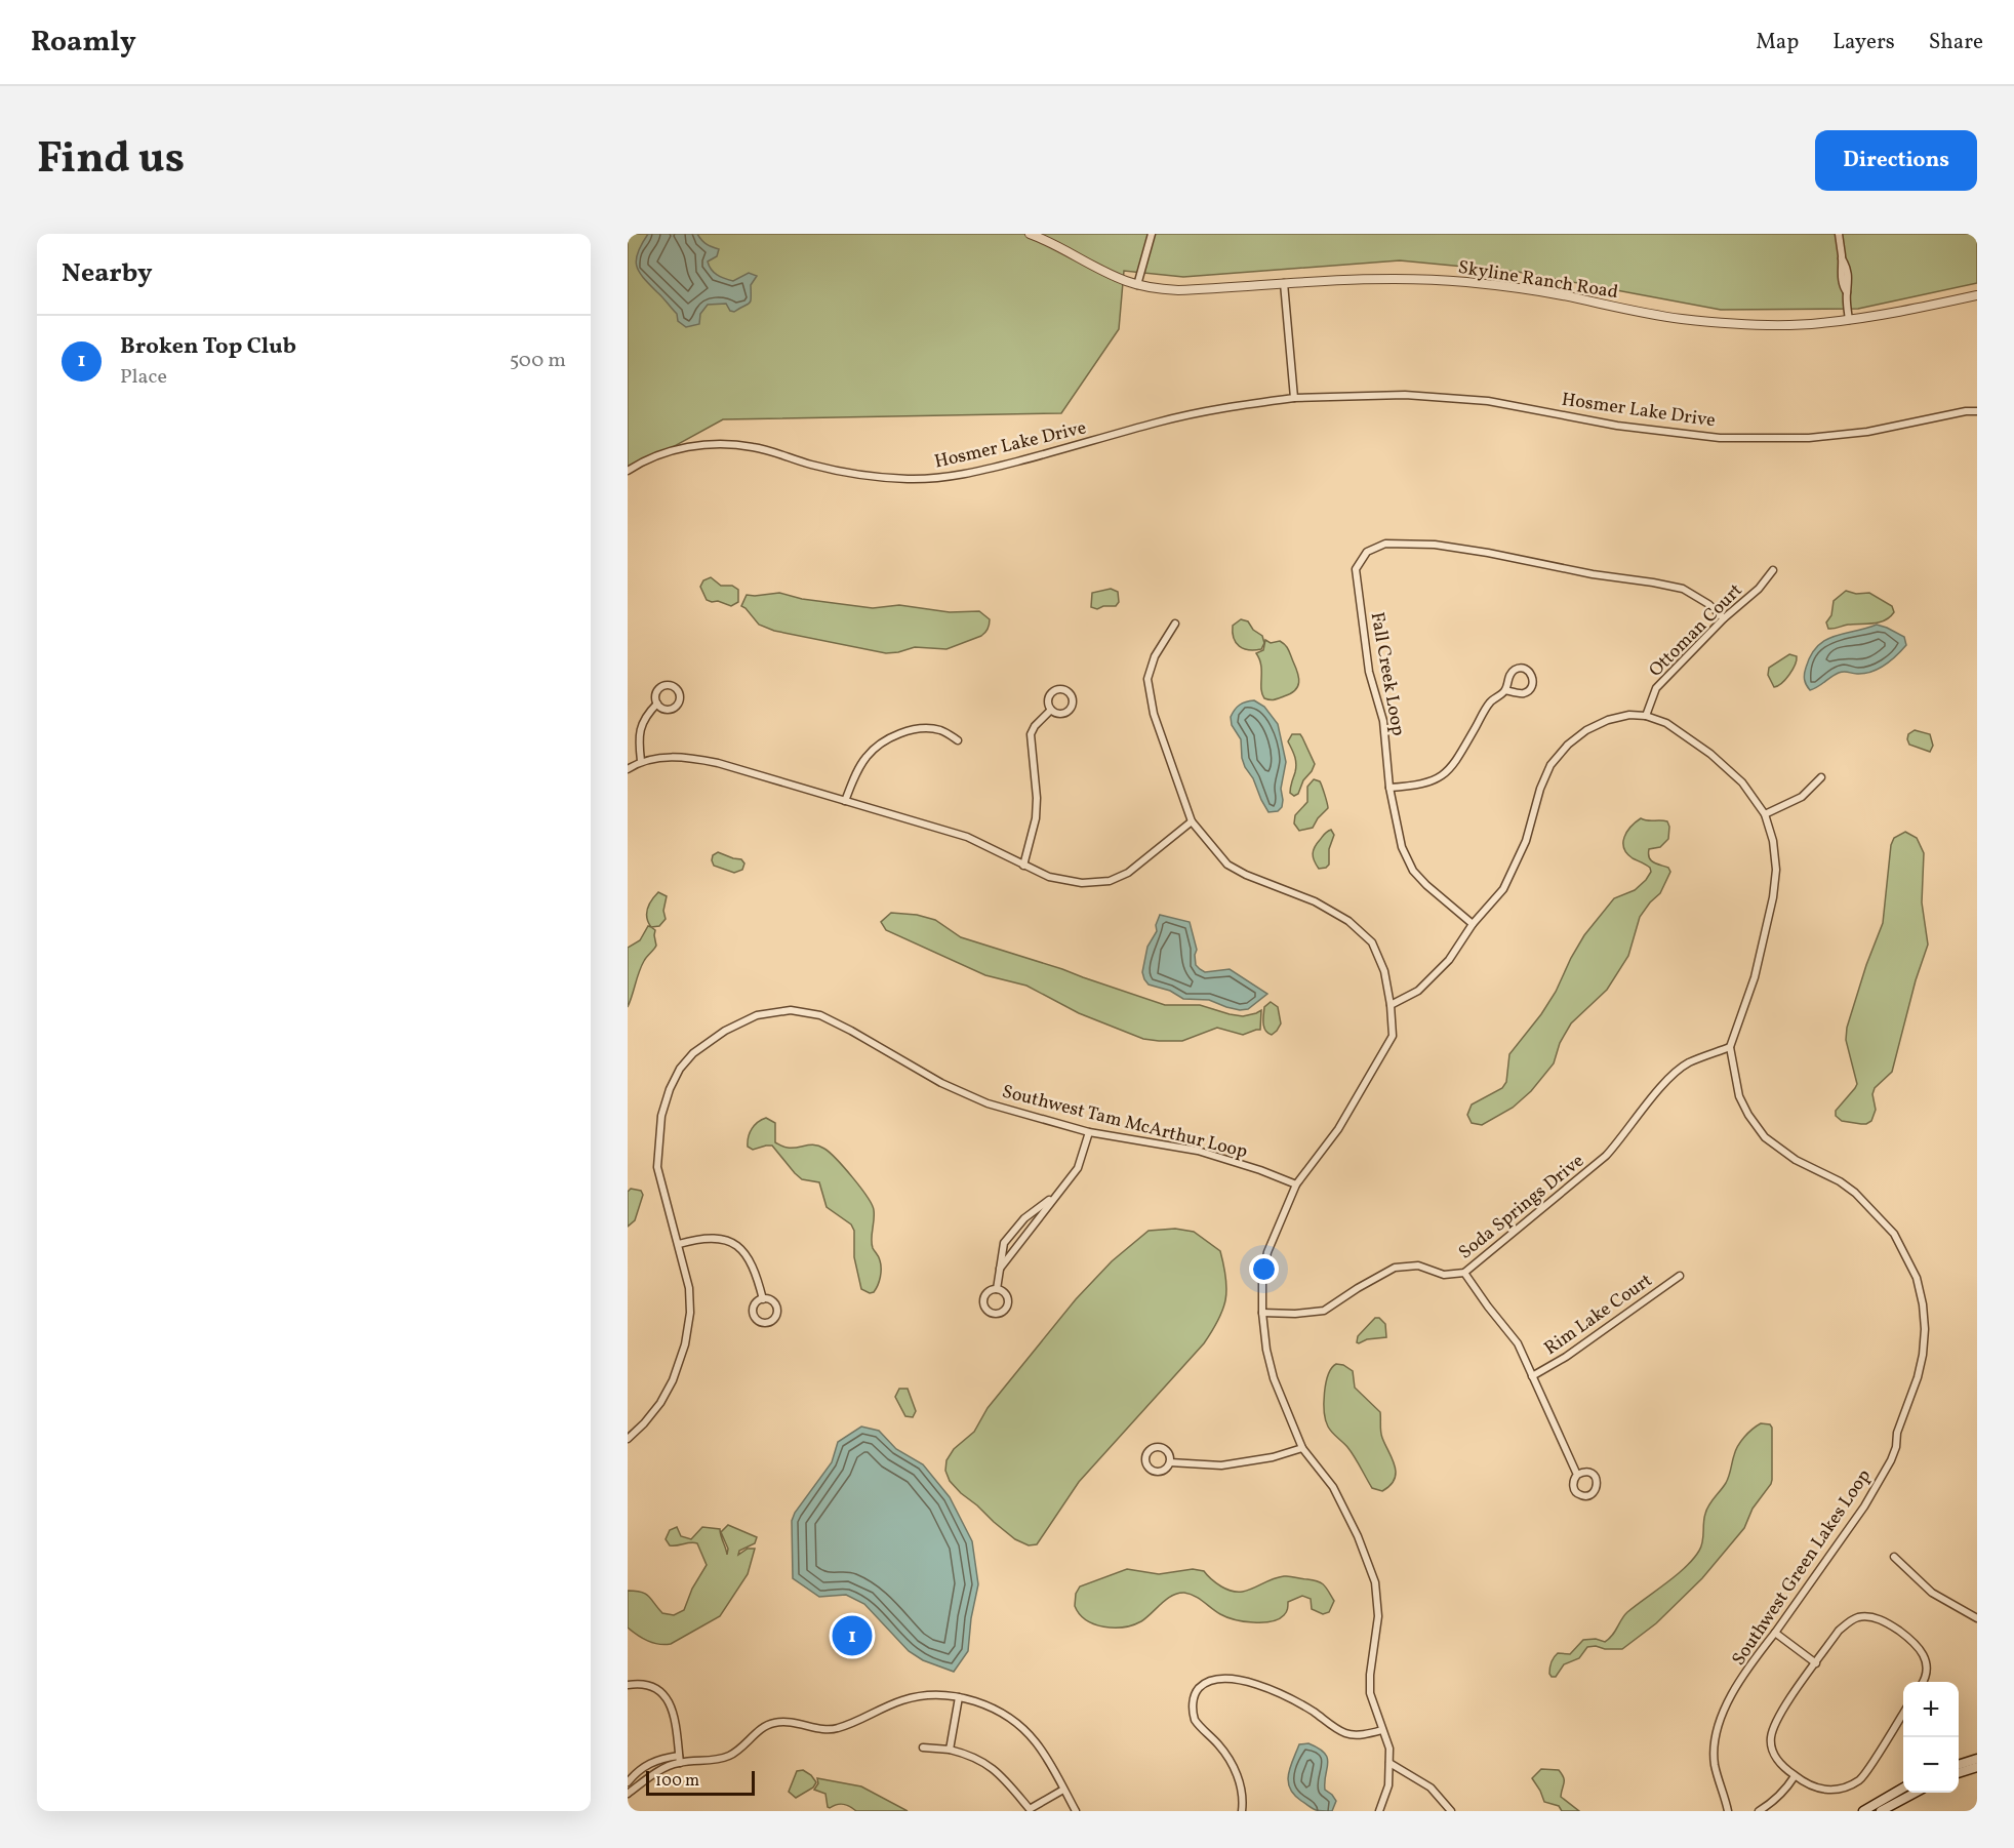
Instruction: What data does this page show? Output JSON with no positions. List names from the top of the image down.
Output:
{
  "streets": {
    "street": [
      "Skyline Ranch Road",
      "Hosmer Lake Drive",
      "Ottoman Court",
      "Fall Creek Loop",
      "Southwest Tam McArthur Loop",
      "Soda Springs Drive",
      "Rim Lake Court",
      "Southwest Green Lakes Loop"
    ]
  },
  "crossings": [
    ["Ottoman Court", "Fall Creek Loop"],
    ["Soda Springs Drive", "Southwest Green Lakes Loop"]
  ],
  "scale_bar": "100 m",
  "page": {
    "header": "Roamly",
    "nav": ["Map", "Layers", "Share"],
    "title": "Find us",
    "buttons": "Directions",
    "heading": "Nearby",
    "list": [
      {
        "mark": "1",
        "name": "Broken Top Club",
        "note": "Place",
        "value": "500 m"
      }
    ],
    "pins": "1",
    "map_buttons": ["+", "−"],
    "scale": "100 m"
  }
}
